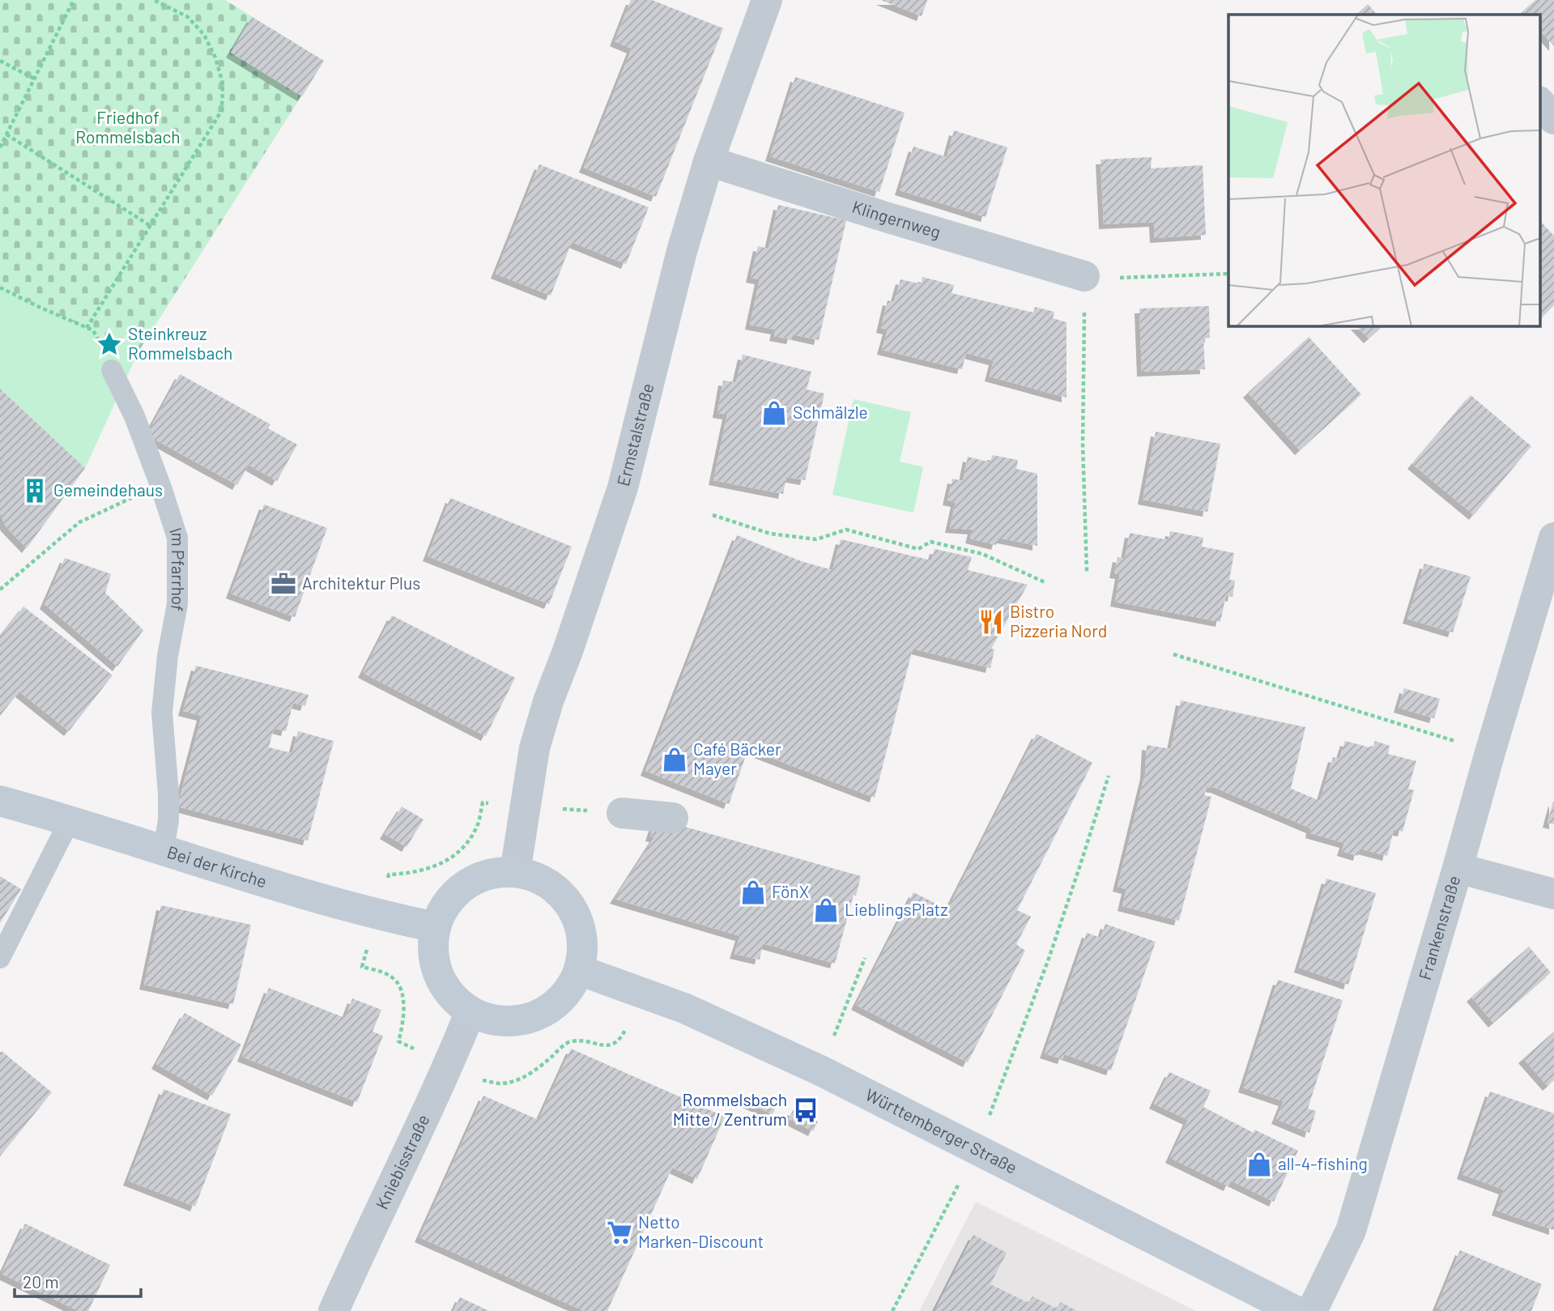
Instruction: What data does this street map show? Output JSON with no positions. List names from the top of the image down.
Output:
{
  "streets": {
    "main road": ["Bei der Kirche", "Württemberger Straße"],
    "street": [
      "Klingernweg",
      "Ermstalstraße",
      "Frankenstraße",
      "Kniebisstraße"
    ],
    "lane": ["Im Pfarrhof"]
  },
  "crossings": [
    ["Klingernweg", "Ermstalstraße"],
    ["Ermstalstraße", "Bei der Kirche"],
    ["Ermstalstraße", "Württemberger Straße"],
    ["Ermstalstraße", "Kniebisstraße"],
    ["Im Pfarrhof", "Bei der Kirche"],
    ["Bei der Kirche", "Württemberger Straße"],
    ["Bei der Kirche", "Kniebisstraße"],
    ["Württemberger Straße", "Kniebisstraße"]
  ],
  "parks": ["Friedhof Rommelsbach"],
  "places": {
    "place": ["Steinkreuz Rommelsbach"],
    "shop": [
      "Schmälzle",
      "Café Bäcker Mayer",
      "FönX",
      "LieblingsPlatz",
      "all-4-fishing"
    ],
    "building": ["Gemeindehaus"],
    "office": ["Architektur Plus"],
    "restaurant": ["Bistro Pizzeria Nord"],
    "bus stop": ["Rommelsbach Mitte / Zentrum"],
    "supermarket": ["Netto Marken-Discount"]
  },
  "scale_bar": "20 m"
}
